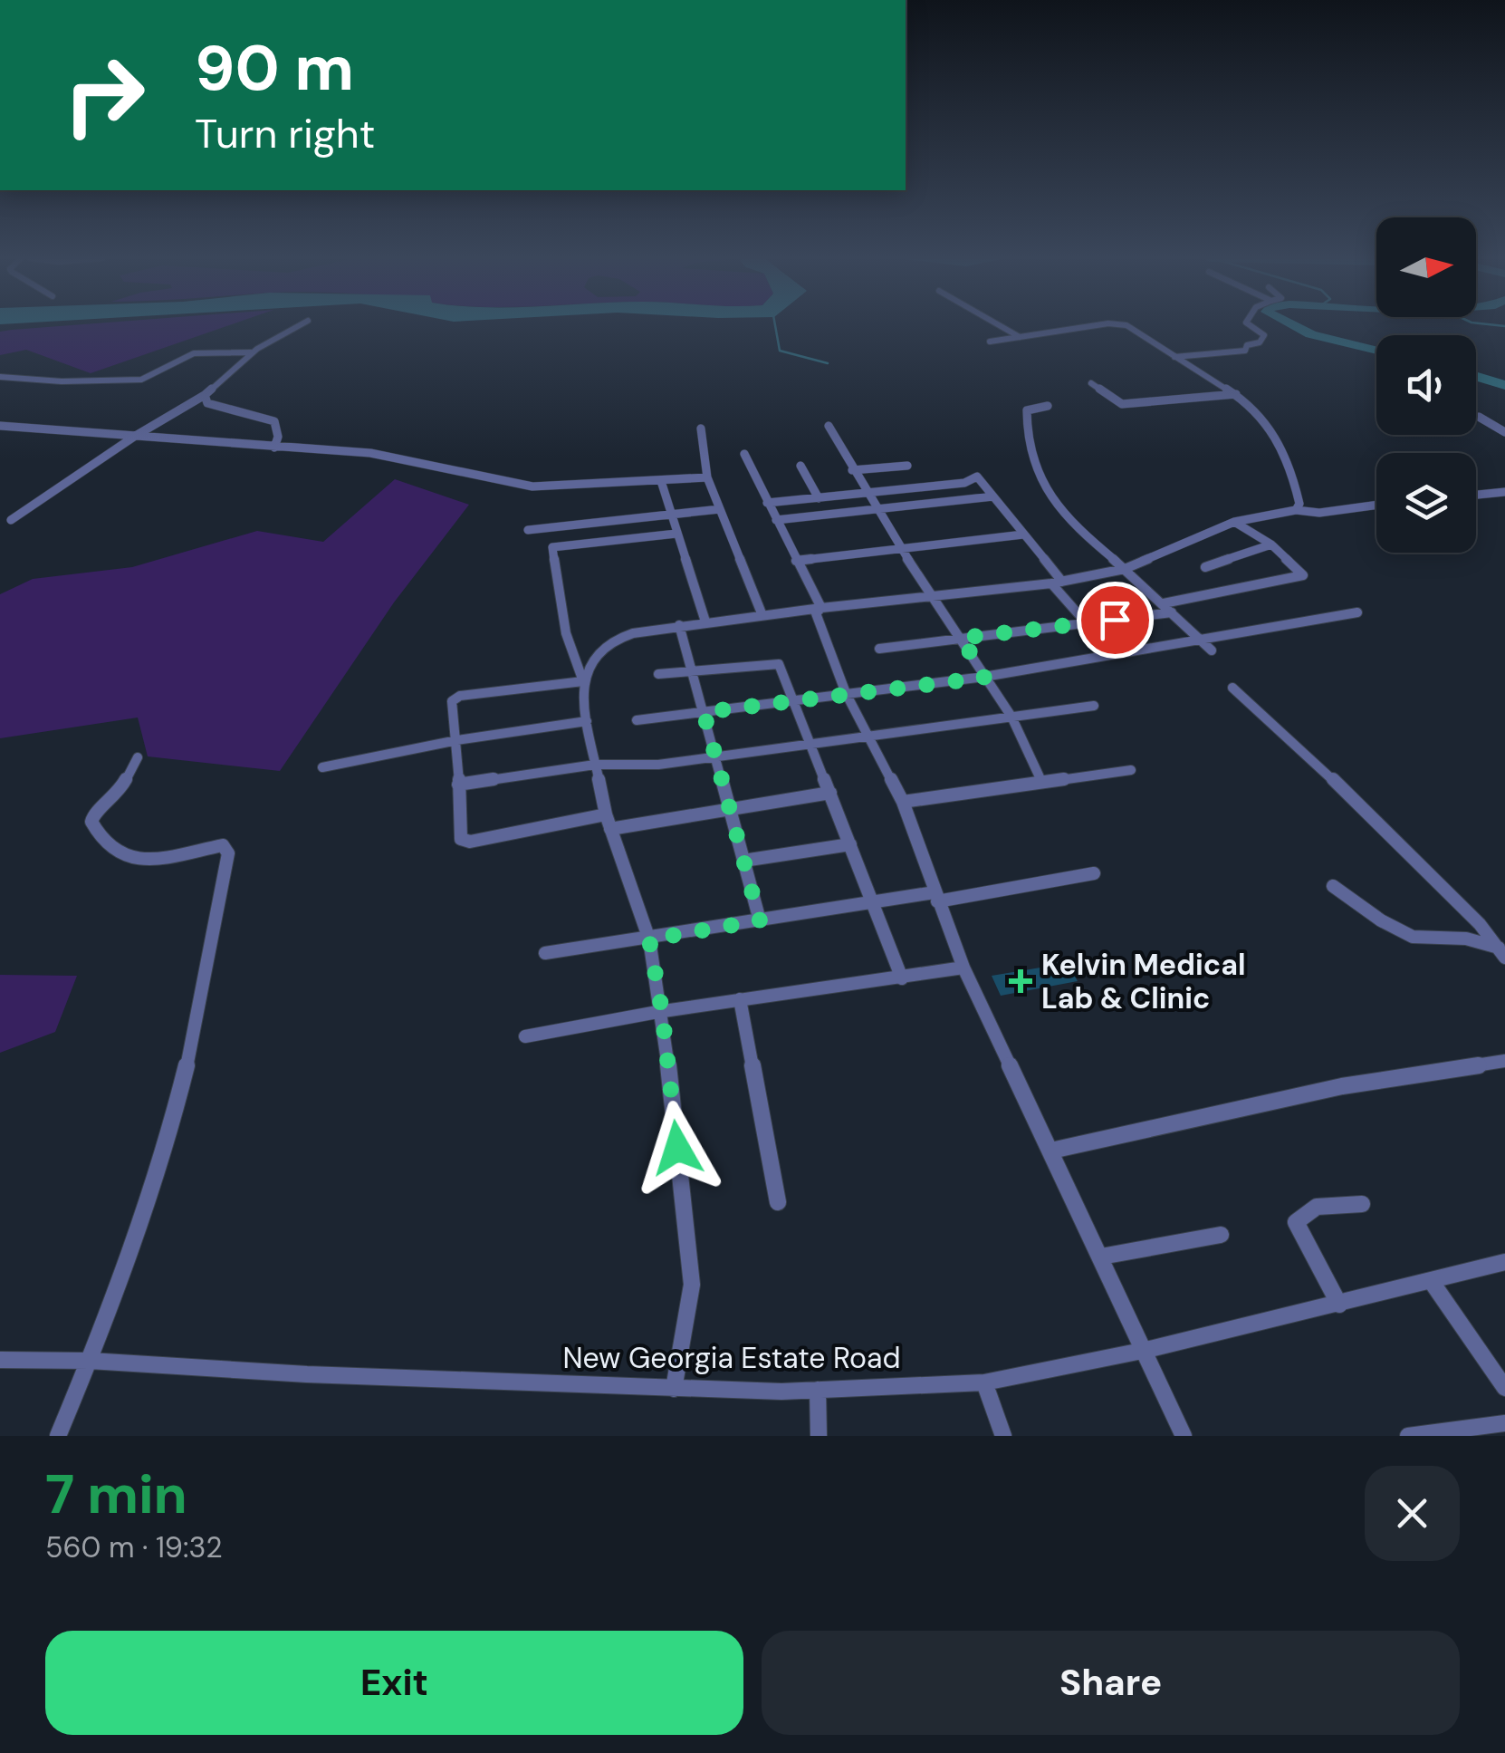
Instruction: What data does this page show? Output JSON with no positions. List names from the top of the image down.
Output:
{
  "streets": {
    "street": ["New Georgia Estate Road"]
  },
  "places": {
    "health": ["Kelvin Medical Lab & Clinic"]
  },
  "north": "right",
  "page": {
    "turn": ["90 m", "Turn right"],
    "heading": ["7 min", "560 m · 19:32"],
    "buttons": ["Exit", "Share"]
  }
}
